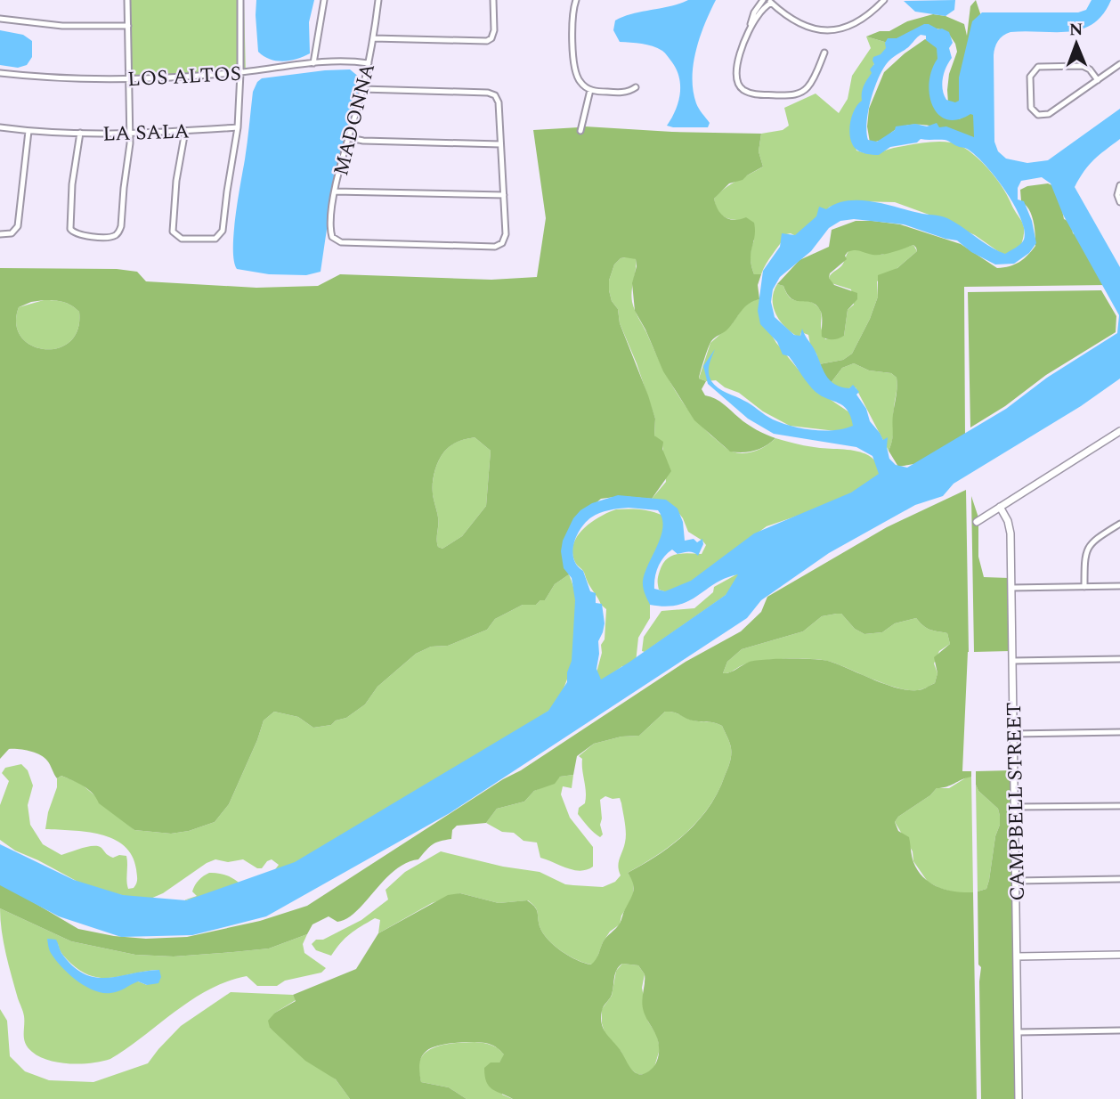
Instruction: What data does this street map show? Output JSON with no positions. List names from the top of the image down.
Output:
{
  "streets": {
    "street": [
      "LOS ALTOS",
      "MADONNA",
      "LA SALA",
      "CAMPBELL STREET"
    ]
  },
  "crossings": [
    ["LOS ALTOS", "MADONNA"]
  ],
  "north": "top"
}
